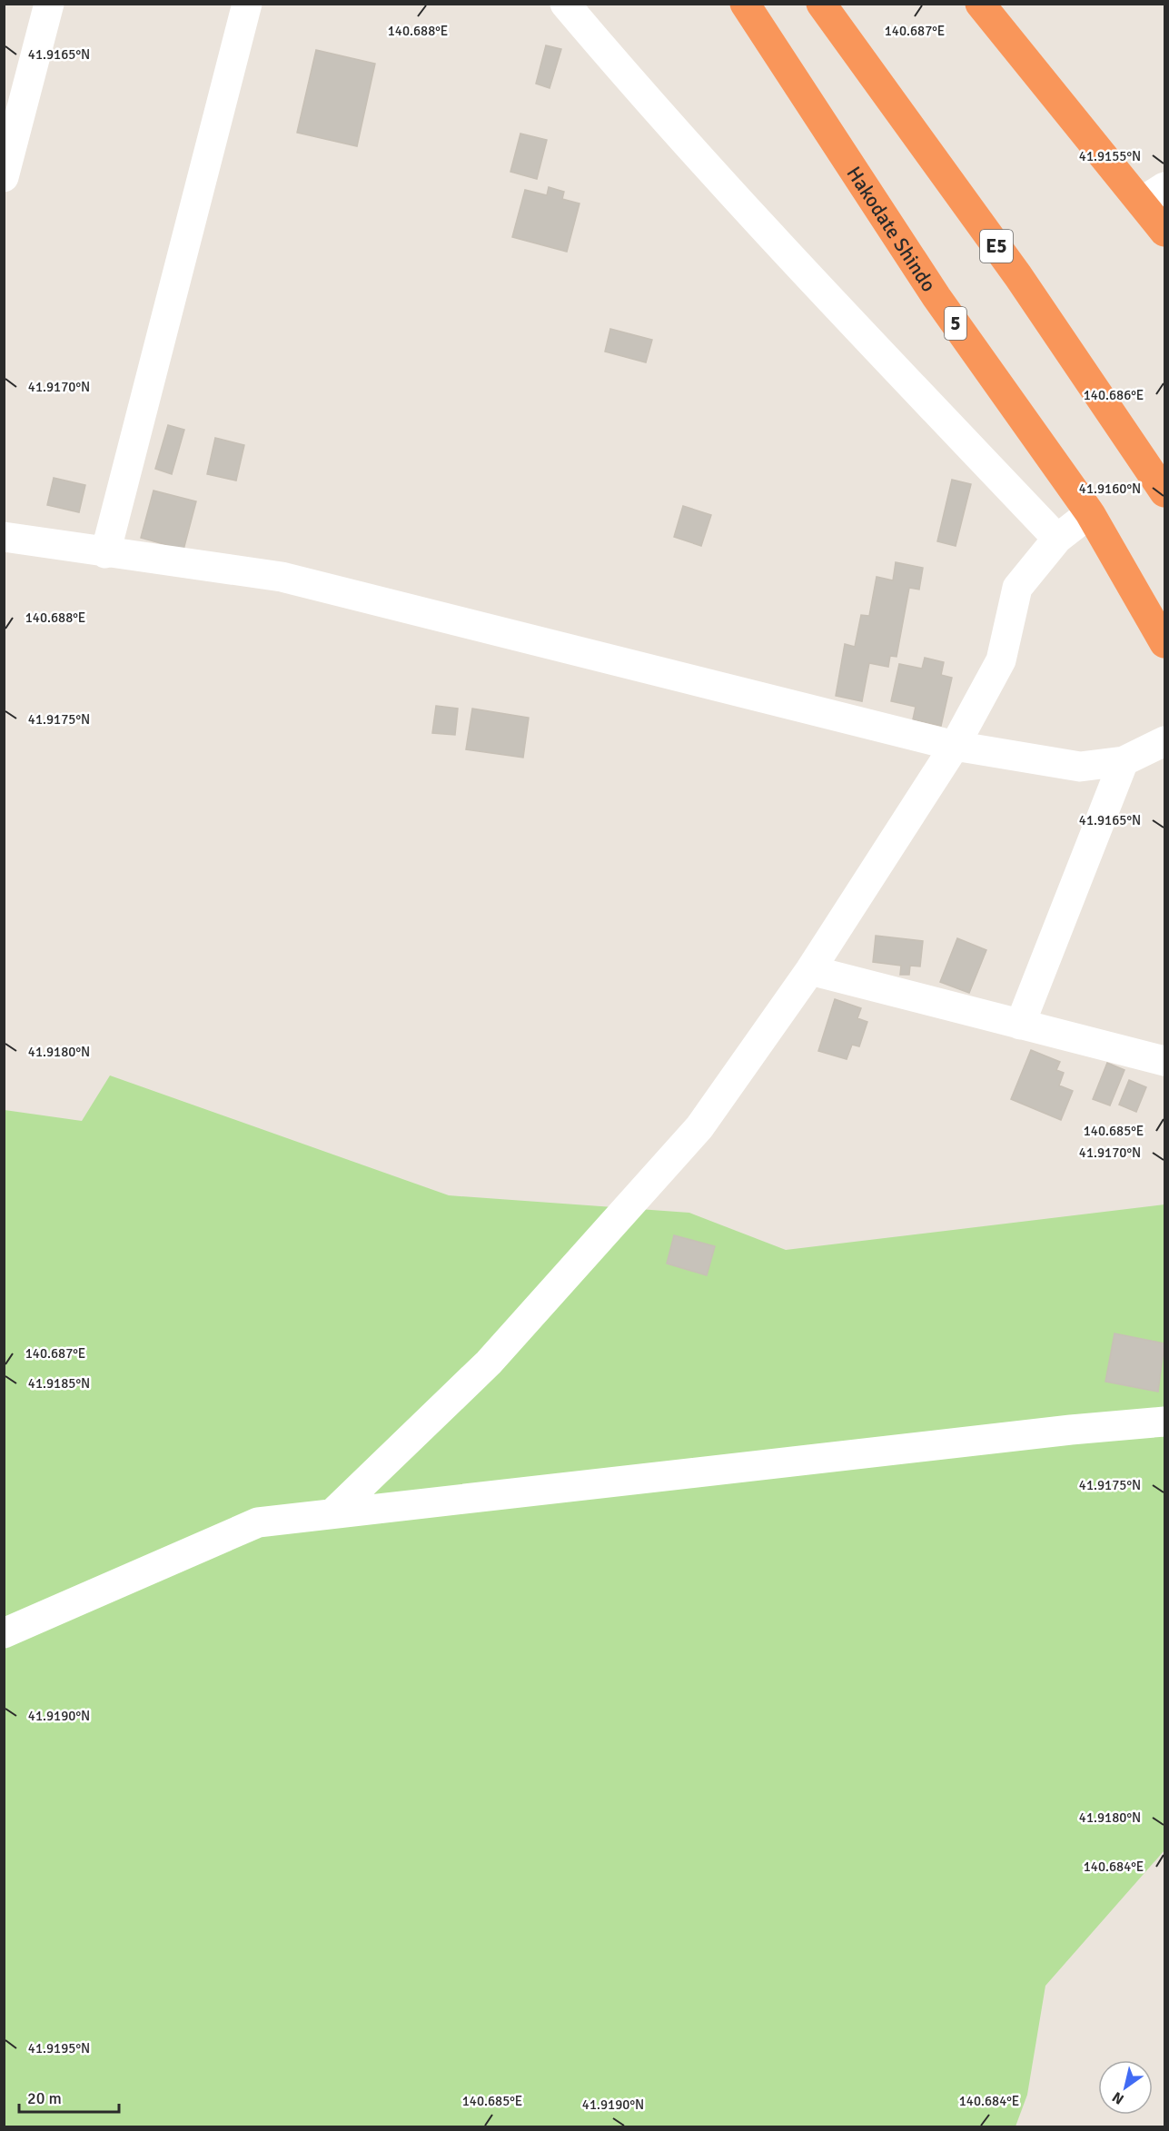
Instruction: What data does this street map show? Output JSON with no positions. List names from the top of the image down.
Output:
{
  "streets": {
    "highway": ["Hakodate Shindo", "E5", "5"]
  },
  "scale_bar": "20 m",
  "north": "bottom left",
  "coordinates": [
    "140.688°E",
    "140.687°E",
    "41.9165°N",
    "41.9155°N",
    "41.9170°N",
    "140.686°E",
    "41.9160°N",
    "41.9175°N",
    "41.9180°N",
    "140.685°E",
    "41.9185°N",
    "41.9190°N",
    "140.684°E",
    "41.9195°N"
  ]
}
